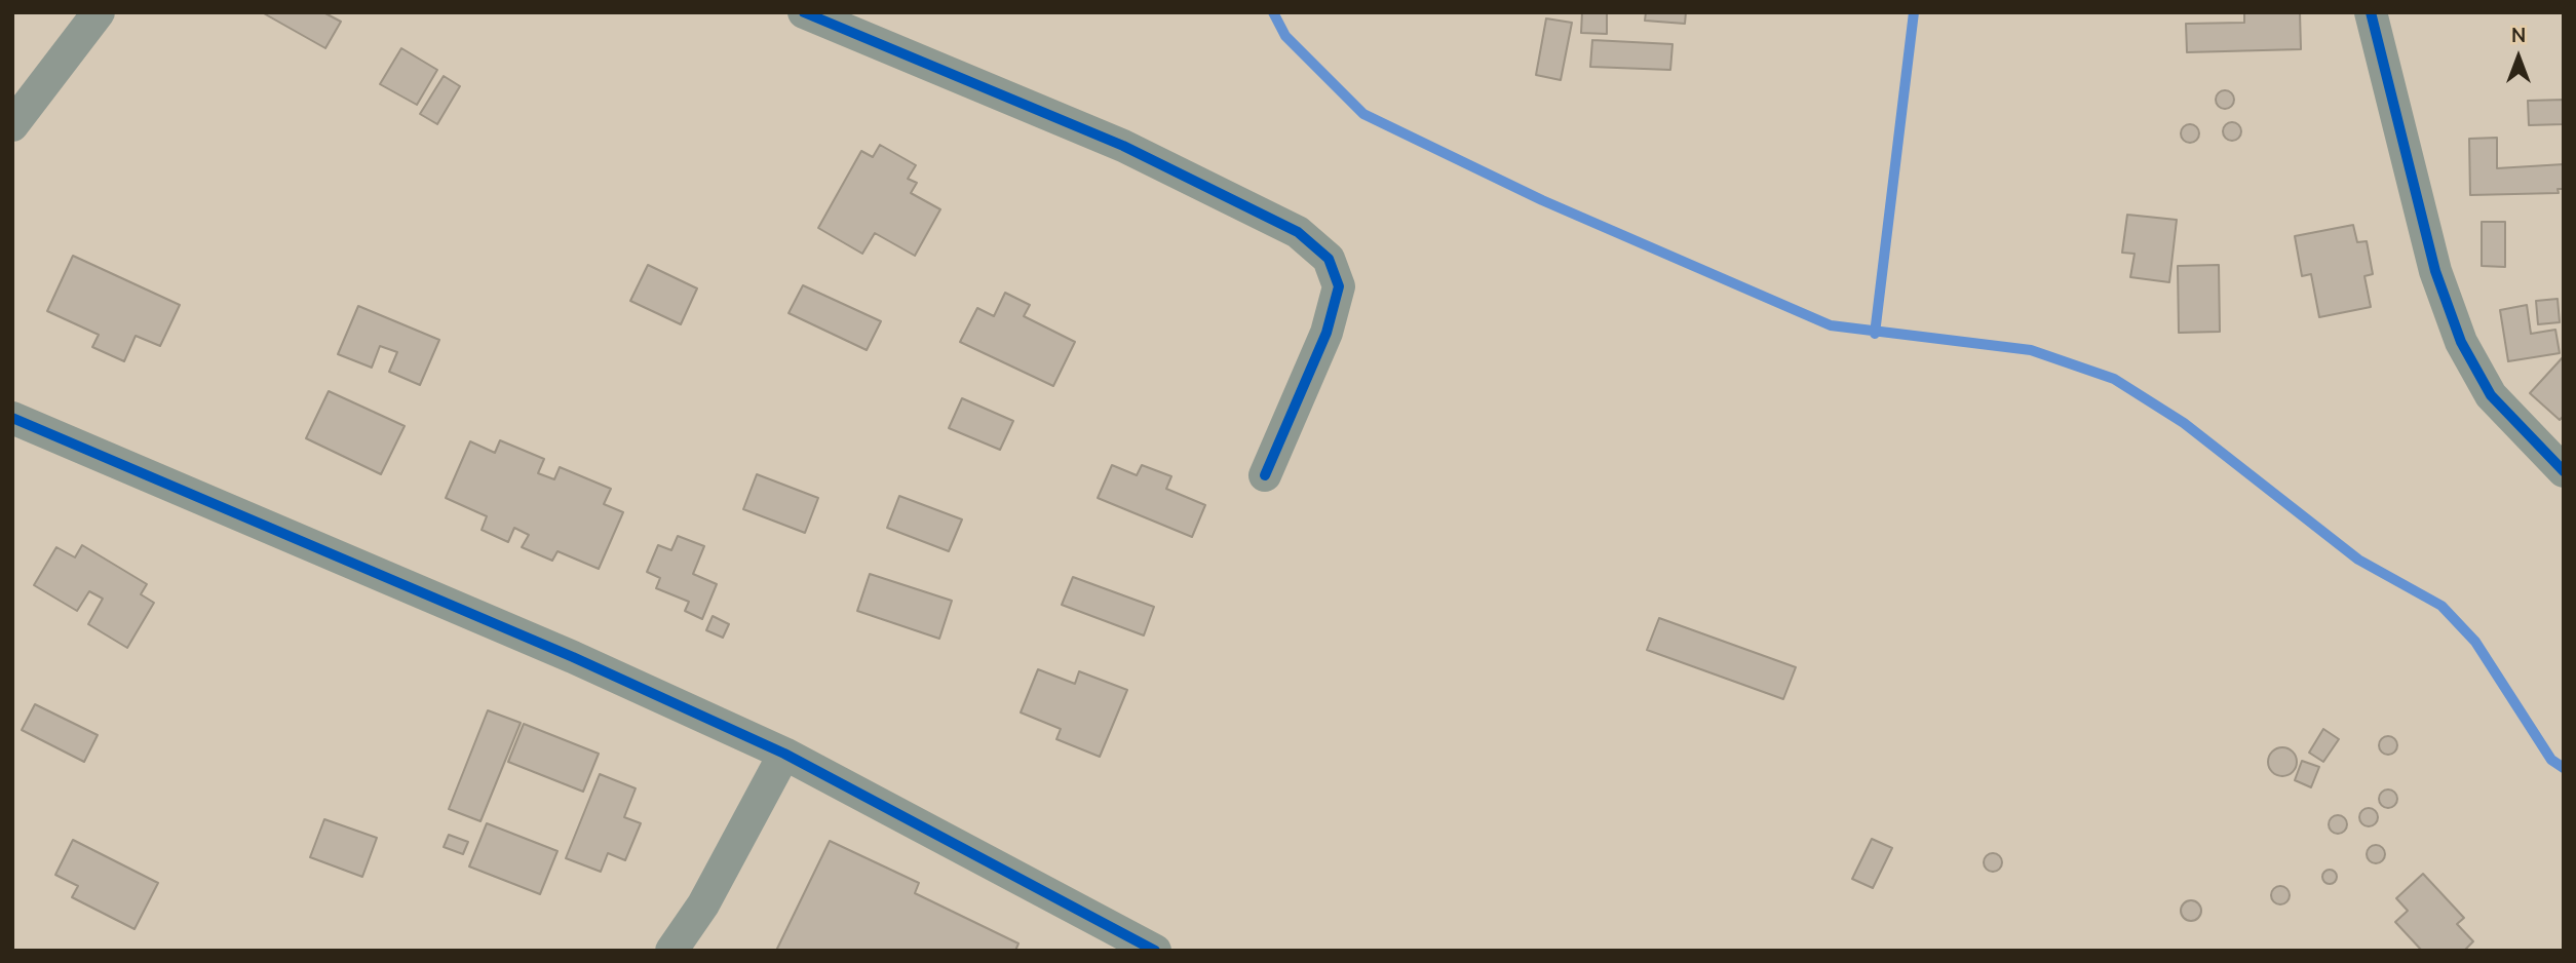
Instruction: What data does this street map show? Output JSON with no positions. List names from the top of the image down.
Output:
{
  "north": "top"
}
